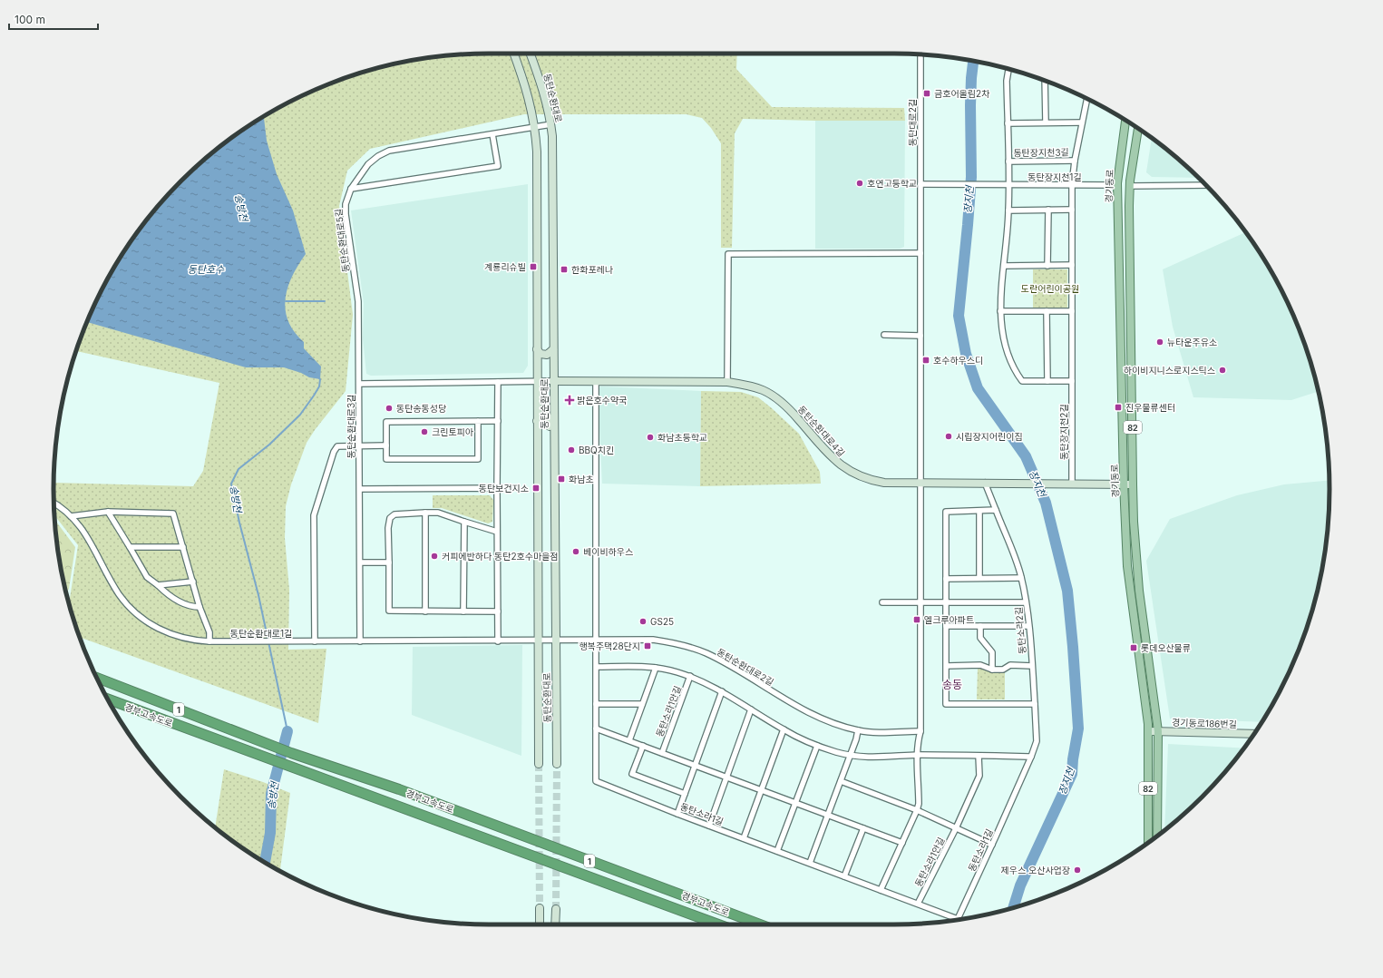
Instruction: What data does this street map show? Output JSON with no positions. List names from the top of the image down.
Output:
{
  "streets": {
    "highway": ["1", "경부고속도로"],
    "main road": [
      "동탄순환대로",
      "경기동로",
      "82",
      "동탄순환대로4길",
      "경기동로186번길"
    ],
    "street": [
      "동탄대로2길",
      "동탄장지천3길",
      "동탄장지천1길",
      "동탄순환대로5길",
      "동탄순환대로3길",
      "동탄장지천2길",
      "동탄소라2길",
      "동탄순환대로1길",
      "동탄순환대로2길",
      "동탄소라1안길",
      "동탄소라1길"
    ]
  },
  "crossings": [
    ["동탄순환대로", "동탄순환대로5길"],
    ["동탄순환대로", "동탄순환대로3길"],
    ["동탄순환대로", "동탄순환대로4길"],
    ["동탄순환대로", "동탄순환대로1길"],
    ["동탄순환대로", "동탄순환대로2길"],
    ["동탄대로2길", "동탄장지천1길"],
    ["동탄대로2길", "동탄순환대로4길"],
    ["동탄대로2길", "동탄순환대로2길"],
    ["동탄장지천3길", "동탄장지천1길"],
    ["동탄장지천3길", "동탄장지천2길"],
    ["동탄장지천1길", "경기동로"],
    ["동탄장지천1길", "동탄장지천2길"],
    ["경기동로", "동탄순환대로4길"],
    ["경기동로", "경기동로186번길"],
    ["동탄순환대로5길", "동탄순환대로3길"],
    ["동탄순환대로3길", "동탄순환대로4길"],
    ["동탄순환대로3길", "동탄순환대로1길"],
    ["동탄순환대로4길", "동탄장지천2길"],
    ["동탄순환대로4길", "동탄소라2길"],
    ["동탄순환대로4길", "동탄소라1길"],
    ["동탄소라2길", "동탄소라1길"],
    ["동탄순환대로1길", "동탄순환대로2길"],
    ["동탄순환대로2길", "동탄소라1길"],
    ["동탄소라1안길", "동탄소라1길"]
  ],
  "districts": ["송동"],
  "water": ["장지천", "송방천", "동탄호수"],
  "parks": ["도란어린이공원"],
  "places": {
    "transit": [
      "금호어울림2차",
      "계룡리슈빌",
      "한화포레나",
      "호수하우스디",
      "진우물류센터",
      "화남초",
      "동탄보건지소",
      "엘크루아파트",
      "행복주택28단지",
      "롯데오산물류"
    ],
    "other": [
      "호연고등학교",
      "뉴타운주유소",
      "하이비지니스로지스틱스",
      "동탄송동성당",
      "크린토피아",
      "시립장지어린이집",
      "화남초등학교",
      "BBQ치킨",
      "베이비하우스",
      "커피에반하다 동탄2호수마을점",
      "GS25",
      "제우스 오산사업장"
    ],
    "health": ["밝은호수약국"]
  },
  "scale_bar": "100 m"
}
